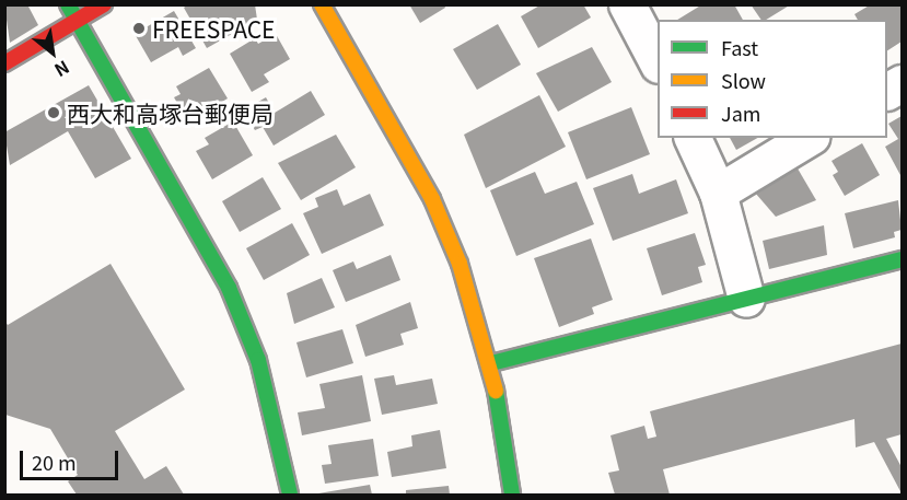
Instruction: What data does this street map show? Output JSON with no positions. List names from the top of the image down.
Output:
{
  "places": ["FREESPACE", "西大和高塚台郵便局"],
  "legend": ["Fast", "Slow", "Jam"],
  "scale_bar": "20 m",
  "north": "bottom right"
}
